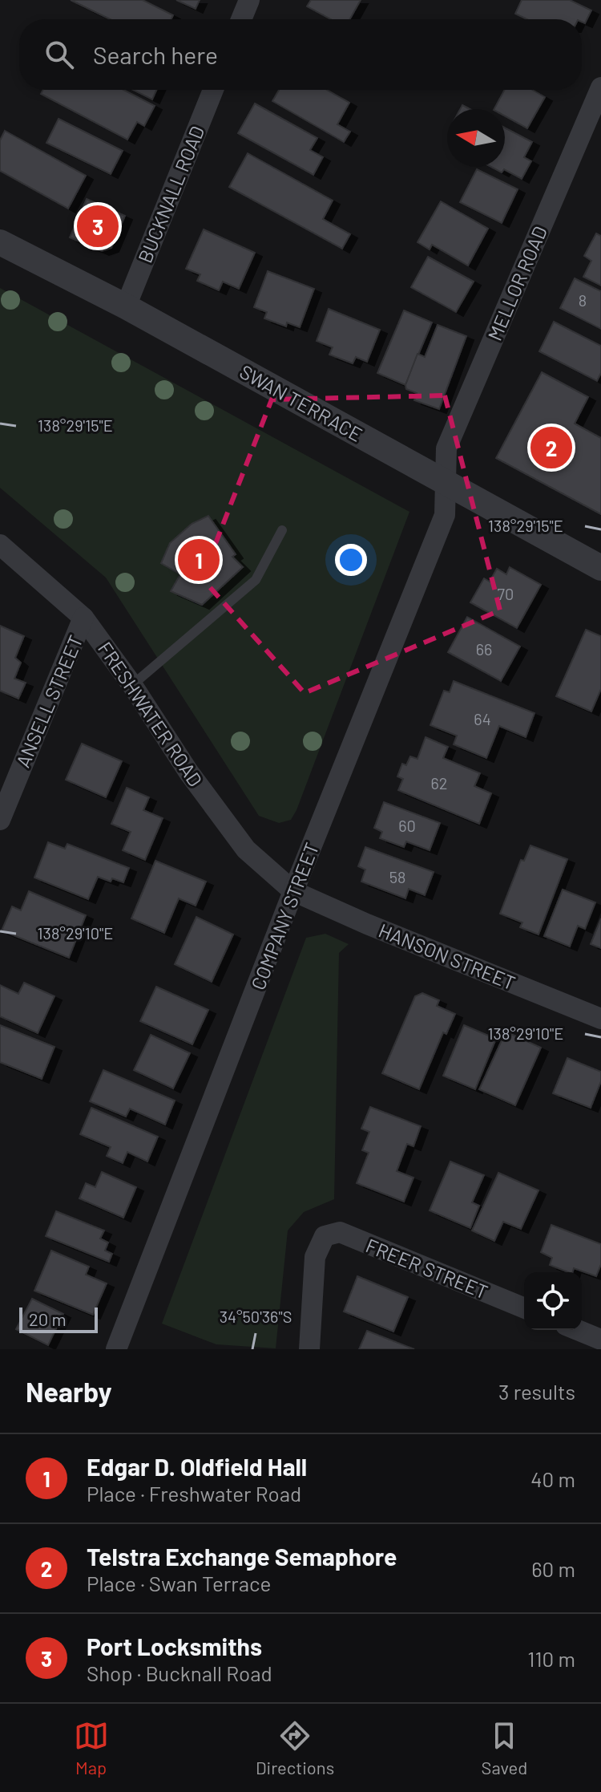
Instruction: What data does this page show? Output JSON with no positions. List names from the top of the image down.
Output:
{
  "streets": {
    "street": [
      "BUCKNALL ROAD",
      "MELLOR ROAD",
      "SWAN TERRACE",
      "ANSELL STREET",
      "FRESHWATER ROAD",
      "COMPANY STREET",
      "HANSON STREET",
      "FREER STREET"
    ]
  },
  "crossings": [
    ["BUCKNALL ROAD", "SWAN TERRACE"],
    ["MELLOR ROAD", "SWAN TERRACE"],
    ["MELLOR ROAD", "COMPANY STREET"],
    ["SWAN TERRACE", "COMPANY STREET"],
    ["ANSELL STREET", "FRESHWATER ROAD"],
    ["FRESHWATER ROAD", "COMPANY STREET"],
    ["FRESHWATER ROAD", "HANSON STREET"],
    ["COMPANY STREET", "HANSON STREET"]
  ],
  "house_numbers": [
    "8",
    "70",
    "66",
    "64",
    "62",
    "60",
    "58"
  ],
  "scale_bar": "20 m",
  "north": "left",
  "page": {
    "search": "Search here",
    "pins": ["3", "2", "1"],
    "scale": "20 m",
    "heading": ["Nearby", "3 results"],
    "list": [
      {
        "mark": "1",
        "name": "Edgar D. Oldfield Hall",
        "note": "Place · Freshwater Road",
        "value": "40 m"
      },
      {
        "mark": "2",
        "name": "Telstra Exchange Semaphore",
        "note": "Place · Swan Terrace",
        "value": "60 m"
      },
      {
        "mark": "3",
        "name": "Port Locksmiths",
        "note": "Shop · Bucknall Road",
        "value": "110 m"
      }
    ],
    "nav": ["Map", "Directions", "Saved"]
  },
  "coordinates": ["138°29'15\"E", "138°29'10\"E", "34°50'36\"S"]
}
